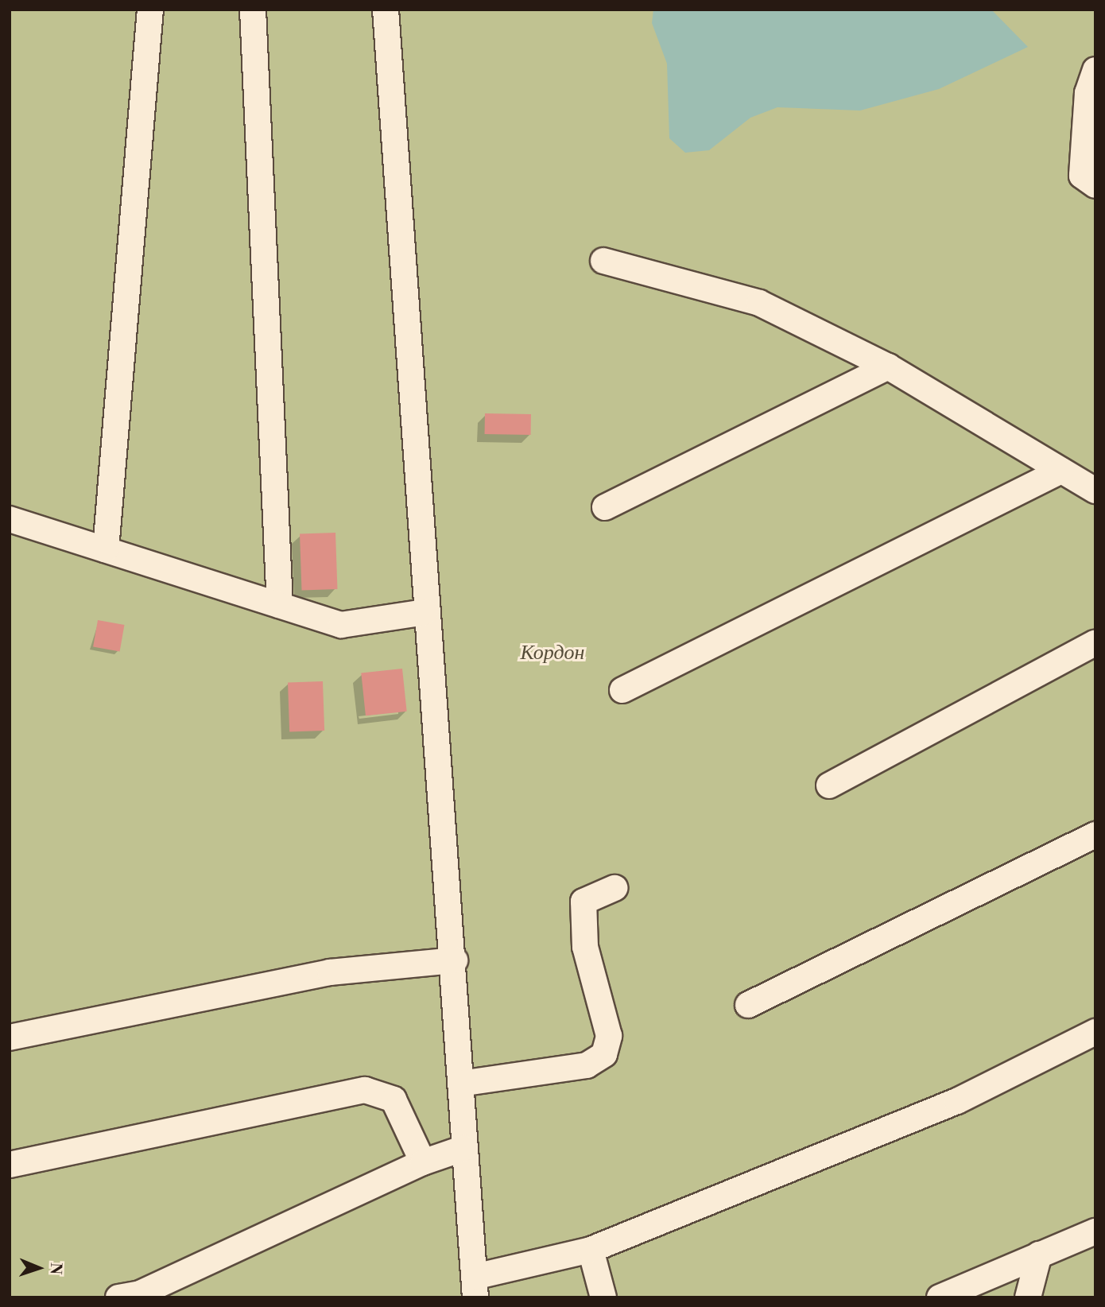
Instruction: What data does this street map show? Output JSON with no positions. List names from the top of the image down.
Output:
{
  "parks": ["Кордон"],
  "north": "right"
}
